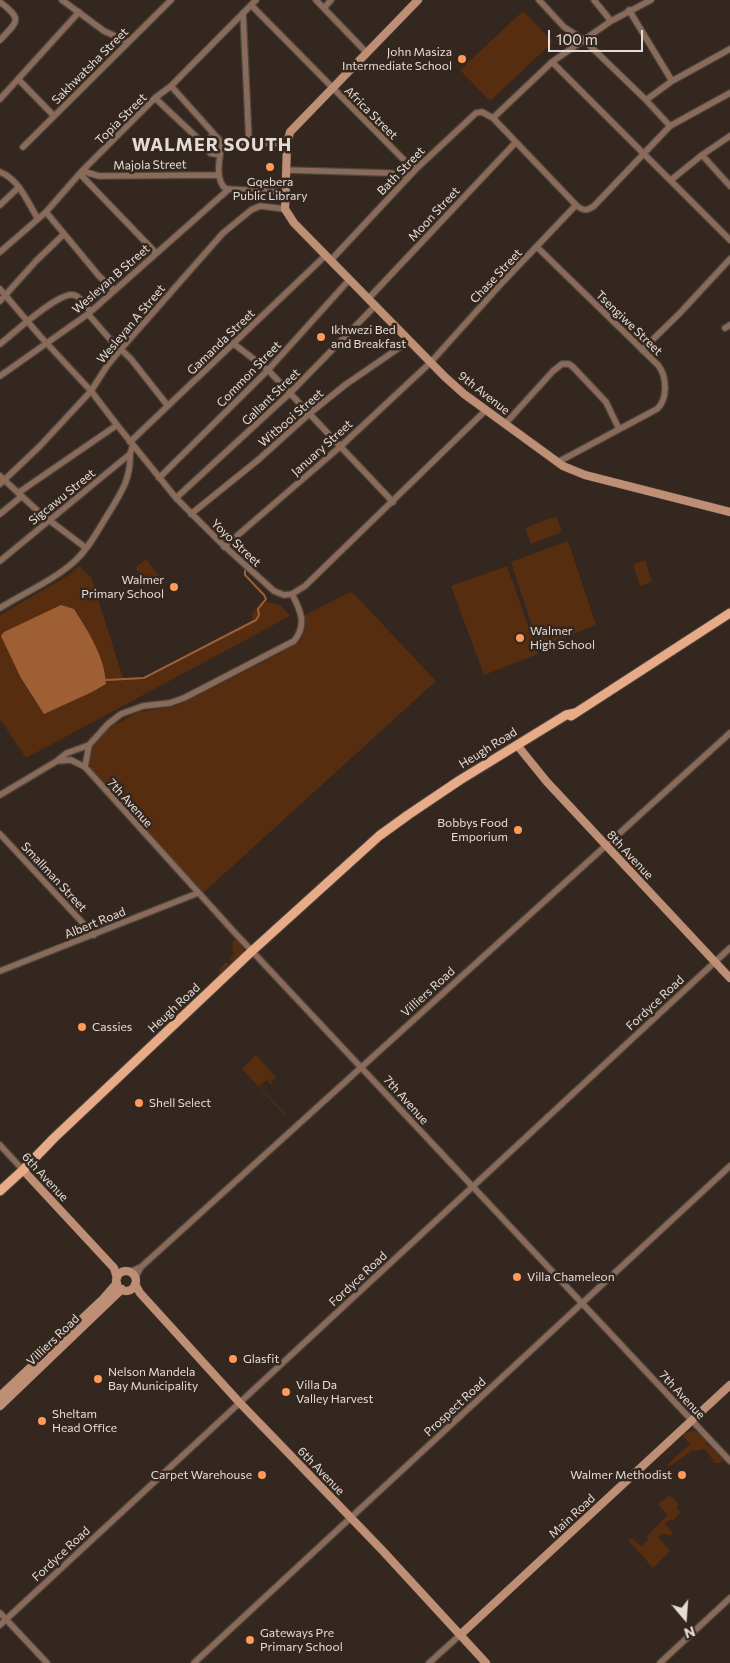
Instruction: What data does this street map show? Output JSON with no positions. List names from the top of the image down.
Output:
{
  "streets": {
    "main road": ["Heugh Road"],
    "street": [
      "Sakhwatsha Street",
      "Africa Street",
      "Topia Street",
      "Majola Street",
      "Bath Street",
      "Moon Street",
      "Chase Street",
      "Wesleyan B Street",
      "Tsengiwe Street",
      "Wesleyan A Street",
      "Gamanda Street",
      "Common Street",
      "9th Avenue",
      "Gallant Street",
      "Witbooi Street",
      "January Street",
      "Sigcawu Street",
      "Yoyo Street",
      "7th Avenue",
      "8th Avenue",
      "Smallman Street",
      "Albert Road",
      "Villiers Road",
      "Fordyce Road",
      "6th Avenue",
      "Prospect Road",
      "Main Road"
    ]
  },
  "crossings": [
    ["Africa Street", "Topia Street"],
    ["Africa Street", "Bath Street"],
    ["Topia Street", "Majola Street"],
    ["Bath Street", "Gamanda Street"],
    ["Bath Street", "9th Avenue"],
    ["Moon Street", "9th Avenue"],
    ["Chase Street", "Tsengiwe Street"],
    ["Chase Street", "9th Avenue"],
    ["Chase Street", "January Street"],
    ["Wesleyan B Street", "Yoyo Street"],
    ["Tsengiwe Street", "9th Avenue"],
    ["Wesleyan A Street", "9th Avenue"],
    ["Wesleyan A Street", "Yoyo Street"],
    ["Gamanda Street", "9th Avenue"],
    ["Gamanda Street", "Yoyo Street"],
    ["Common Street", "9th Avenue"],
    ["Common Street", "Yoyo Street"],
    ["9th Avenue", "Gallant Street"],
    ["9th Avenue", "Witbooi Street"],
    ["9th Avenue", "January Street"],
    ["Gallant Street", "Yoyo Street"],
    ["Witbooi Street", "Yoyo Street"],
    ["January Street", "Yoyo Street"],
    ["Heugh Road", "7th Avenue"],
    ["Heugh Road", "8th Avenue"],
    ["Heugh Road", "6th Avenue"],
    ["7th Avenue", "Albert Road"],
    ["7th Avenue", "Villiers Road"],
    ["7th Avenue", "Fordyce Road"],
    ["7th Avenue", "Prospect Road"],
    ["7th Avenue", "Main Road"],
    ["8th Avenue", "Villiers Road"],
    ["8th Avenue", "Fordyce Road"],
    ["Smallman Street", "Albert Road"],
    ["Villiers Road", "6th Avenue"],
    ["Fordyce Road", "6th Avenue"],
    ["6th Avenue", "Prospect Road"],
    ["6th Avenue", "Main Road"]
  ],
  "districts": ["WALMER SOUTH"],
  "places": [
    "John Masiza Intermediate School",
    "Gqebera Public Library",
    "Ikhwezi Bed and Breakfast",
    "Walmer Primary School",
    "Walmer High School",
    "Bobbys Food Emporium",
    "Cassies",
    "Shell Select",
    "Villa Chameleon",
    "Glasfit",
    "Nelson Mandela Bay Municipality",
    "Villa Da Valley Harvest",
    "Sheltam Head Office",
    "Carpet Warehouse",
    "Walmer Methodist",
    "Gateways Pre Primary School"
  ],
  "scale_bar": "100 m",
  "north": "bottom"
}
